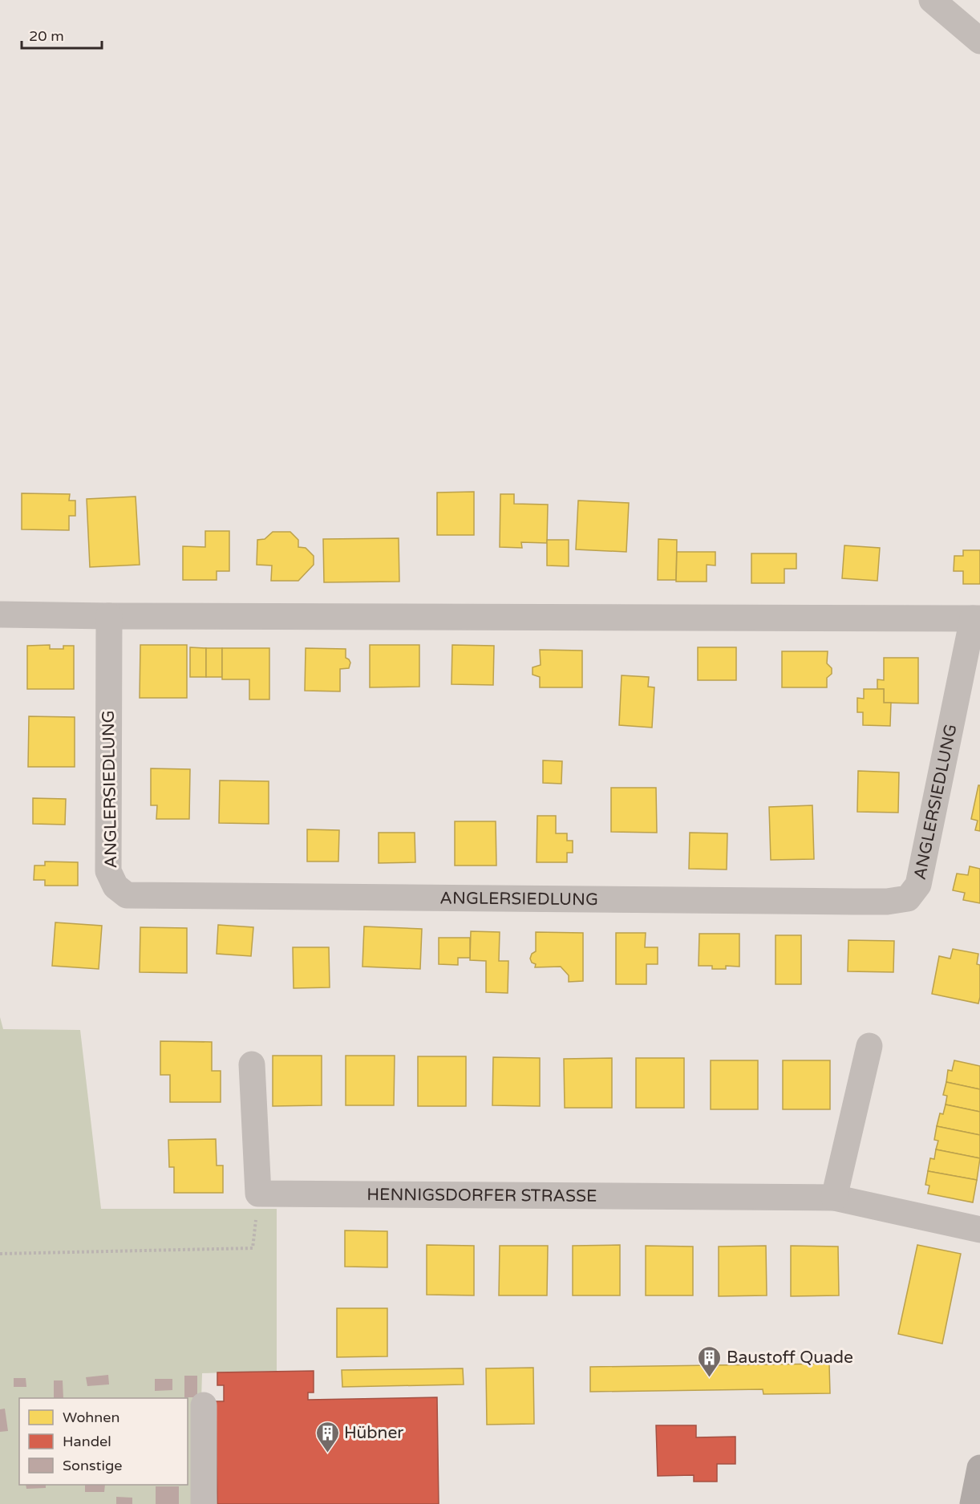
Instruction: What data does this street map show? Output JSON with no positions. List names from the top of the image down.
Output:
{
  "streets": {
    "street": ["ANGLERSIEDLUNG", "HENNIGSDORFER STRASSE"]
  },
  "places": {
    "building": ["Baustoff Quade", "Hübner"]
  },
  "legend": ["Wohnen", "Handel", "Sonstige"],
  "scale_bar": "20 m"
}
